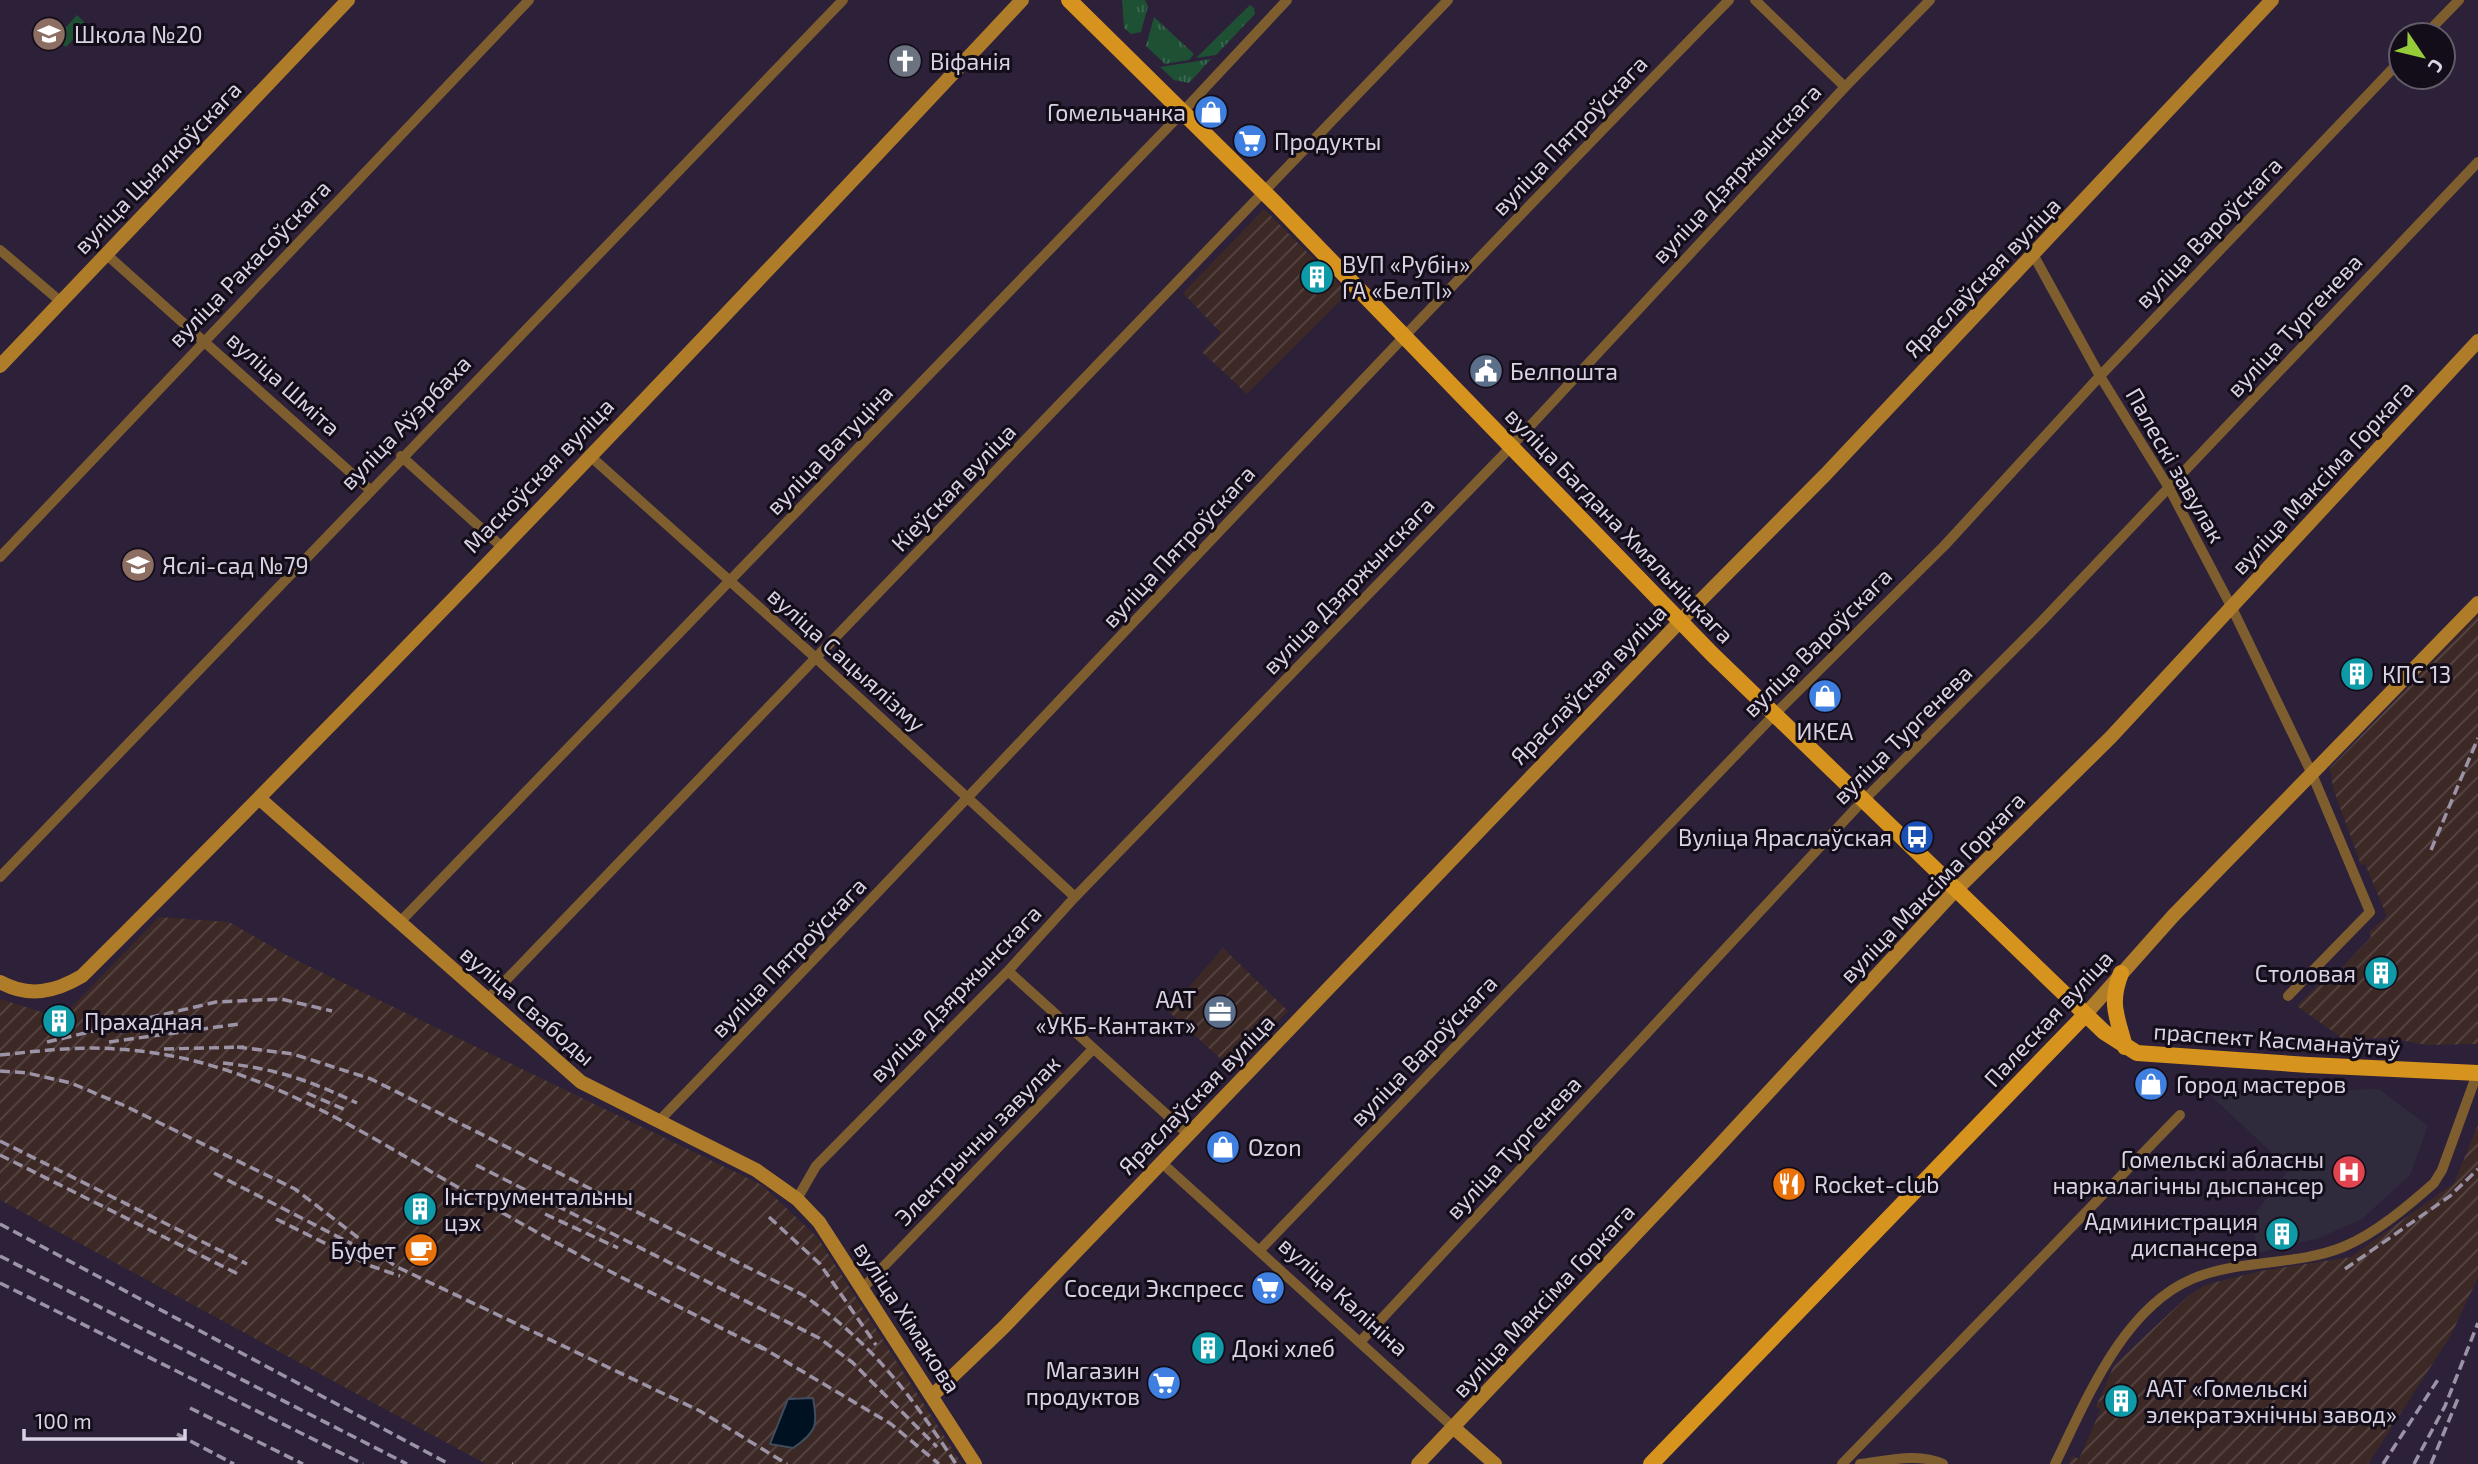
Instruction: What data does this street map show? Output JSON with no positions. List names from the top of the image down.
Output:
{
  "streets": {
    "main road": ["вуліца Багдана Хмяльніцкага", "Палеская вуліца", "праспект Касманаўтаў"],
    "street": [
      "вуліца Пятроўскага",
      "вуліца Цыялкоўскага",
      "вуліца Дзяржынскага",
      "вуліца Вароўскага",
      "вуліца Ракасоўскага",
      "Яраслаўская вуліца",
      "вуліца Тургенева",
      "вуліца Шміта",
      "вуліца Аўэрбаха",
      "вуліца Ватуціна",
      "Палескі завулак",
      "Маскоўская вуліца",
      "вуліца Максіма Горкага",
      "Кіеўская вуліца",
      "вуліца Сацыялізму",
      "вуліца Свабоды",
      "Электрычны завулак",
      "вуліца Калініна",
      "вуліца Хімакова"
    ]
  },
  "crossings": [
    ["вуліца Пятроўскага", "вуліца Багдана Хмяльніцкага"],
    ["вуліца Пятроўскага", "вуліца Сацыялізму"],
    ["вуліца Пятроўскага", "вуліца Свабоды"],
    ["вуліца Цыялкоўскага", "вуліца Шміта"],
    ["вуліца Дзяржынскага", "вуліца Багдана Хмяльніцкага"],
    ["вуліца Дзяржынскага", "вуліца Сацыялізму"],
    ["вуліца Дзяржынскага", "вуліца Свабоды"],
    ["вуліца Дзяржынскага", "вуліца Хімакова"],
    ["вуліца Вароўскага", "Палескі завулак"],
    ["вуліца Вароўскага", "вуліца Багдана Хмяльніцкага"],
    ["вуліца Вароўскага", "вуліца Калініна"],
    ["вуліца Ракасоўскага", "вуліца Шміта"],
    ["Яраслаўская вуліца", "Палескі завулак"],
    ["Яраслаўская вуліца", "вуліца Багдана Хмяльніцкага"],
    ["Яраслаўская вуліца", "вуліца Калініна"],
    ["Яраслаўская вуліца", "вуліца Хімакова"],
    ["вуліца Тургенева", "Палескі завулак"],
    ["вуліца Тургенева", "вуліца Багдана Хмяльніцкага"],
    ["вуліца Тургенева", "вуліца Калініна"],
    ["вуліца Шміта", "вуліца Аўэрбаха"],
    ["вуліца Ватуціна", "вуліца Багдана Хмяльніцкага"],
    ["вуліца Ватуціна", "вуліца Сацыялізму"],
    ["вуліца Ватуціна", "вуліца Свабоды"],
    ["Палескі завулак", "вуліца Максіма Горкага"],
    ["Палескі завулак", "Палеская вуліца"],
    ["Маскоўская вуліца", "вуліца Сацыялізму"],
    ["Маскоўская вуліца", "вуліца Свабоды"],
    ["вуліца Максіма Горкага", "вуліца Багдана Хмяльніцкага"],
    ["вуліца Максіма Горкага", "вуліца Калініна"],
    ["Кіеўская вуліца", "вуліца Багдана Хмяльніцкага"],
    ["Кіеўская вуліца", "вуліца Сацыялізму"],
    ["Кіеўская вуліца", "вуліца Свабоды"],
    ["вуліца Багдана Хмяльніцкага", "Палеская вуліца"],
    ["вуліца Багдана Хмяльніцкага", "праспект Касманаўтаў"],
    ["вуліца Свабоды", "вуліца Хімакова"],
    ["Палеская вуліца", "праспект Касманаўтаў"],
    ["Электрычны завулак", "вуліца Хімакова"]
  ],
  "places": {
    "school or university": ["Школа №20", "Яслі-сад №79"],
    "church": ["Віфанія"],
    "shop": [
      "Гомельчанка",
      "ИКЕА",
      "Город мастеров",
      "Ozon"
    ],
    "supermarket": ["Продукты", "Соседи Экспресс", "Магазин продуктов"],
    "building": [
      "ВУП «Рубін» ГА «БелТІ»",
      "КПС 13",
      "Столовая",
      "Прахадная",
      "Інструментальны цэх",
      "Администрация диспансера",
      "Докі хлеб",
      "ААТ «Гомельскі элекратэхнічны завод»"
    ],
    "public building": ["Белпошта"],
    "bus stop": ["Вуліца Яраслаўская"],
    "office": ["ААТ «УКБ-Кантакт»"],
    "hospital": ["Гомельскі абласны наркалагічны дыспансер"],
    "restaurant": ["Rocket-club"],
    "cafe": ["Буфет"]
  },
  "scale_bar": "100 m",
  "north": "bottom right"
}
